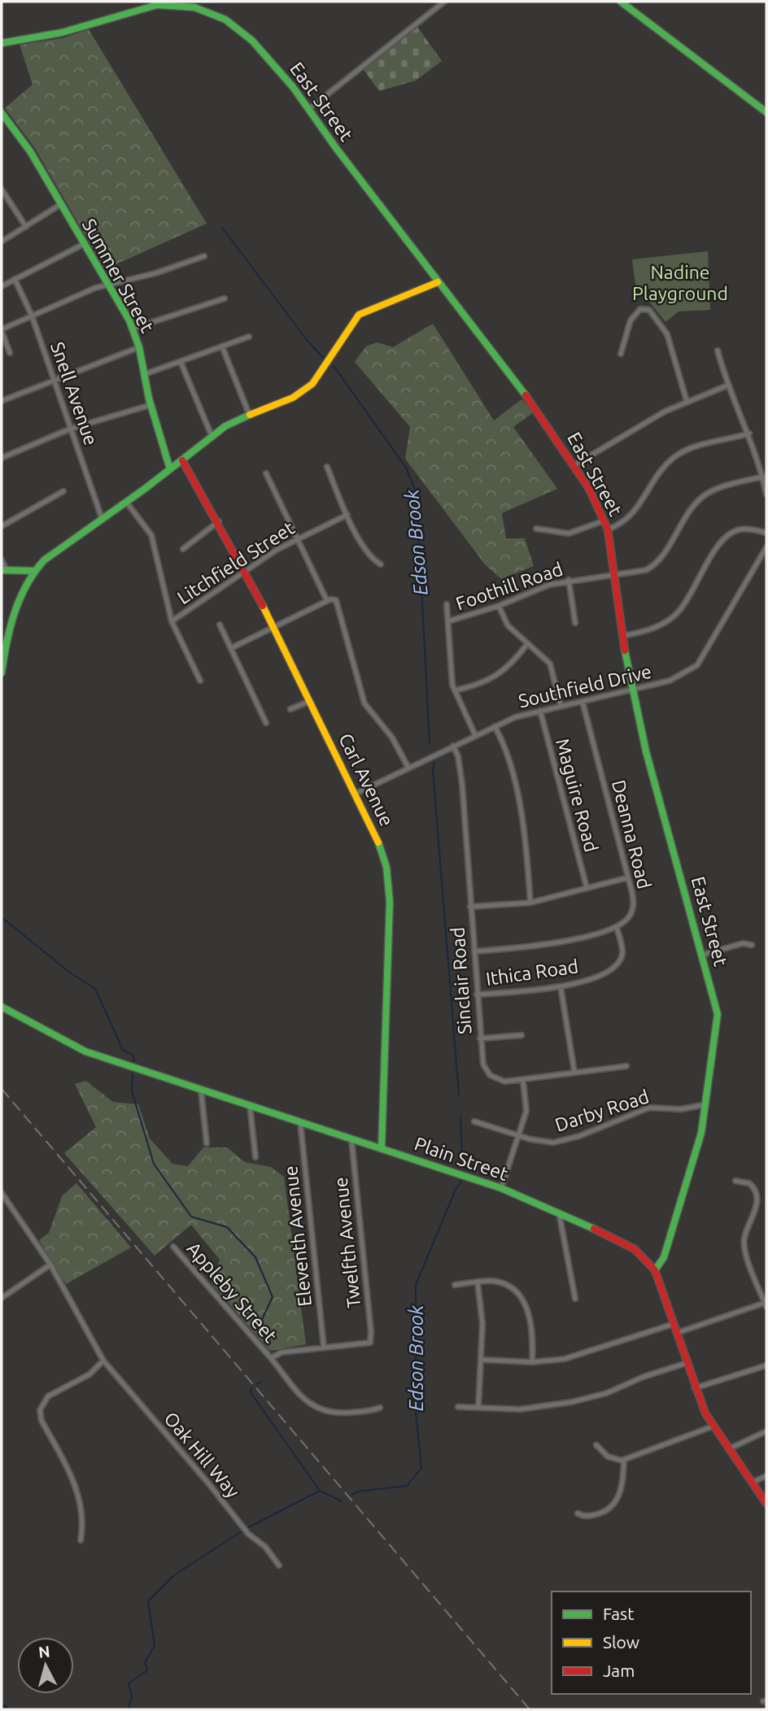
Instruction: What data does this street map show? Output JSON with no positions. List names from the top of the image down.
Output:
{
  "streets": {
    "street": [
      "East Street",
      "Summer Street",
      "Snell Avenue",
      "Litchfield Street",
      "Foothill Road",
      "Southfield Drive",
      "Carl Avenue",
      "Maguire Road",
      "Deanna Road",
      "Ithica Road",
      "Sinclair Road",
      "Darby Road",
      "Plain Street",
      "Eleventh Avenue",
      "Twelfth Avenue",
      "Appleby Street",
      "Oak Hill Way"
    ]
  },
  "crossings": [
    ["East Street", "Foothill Road"],
    ["East Street", "Southfield Drive"],
    ["East Street", "Darby Road"],
    ["East Street", "Plain Street"],
    ["Litchfield Street", "Carl Avenue"],
    ["Southfield Drive", "Carl Avenue"],
    ["Southfield Drive", "Maguire Road"],
    ["Southfield Drive", "Deanna Road"],
    ["Southfield Drive", "Sinclair Road"],
    ["Carl Avenue", "Plain Street"],
    ["Deanna Road", "Ithica Road"],
    ["Ithica Road", "Sinclair Road"],
    ["Plain Street", "Eleventh Avenue"],
    ["Plain Street", "Twelfth Avenue"],
    ["Eleventh Avenue", "Appleby Street"],
    ["Twelfth Avenue", "Appleby Street"]
  ],
  "water": ["Edson Brook"],
  "parks": ["Nadine Playground"],
  "legend": ["Fast", "Slow", "Jam"],
  "north": "top"
}
